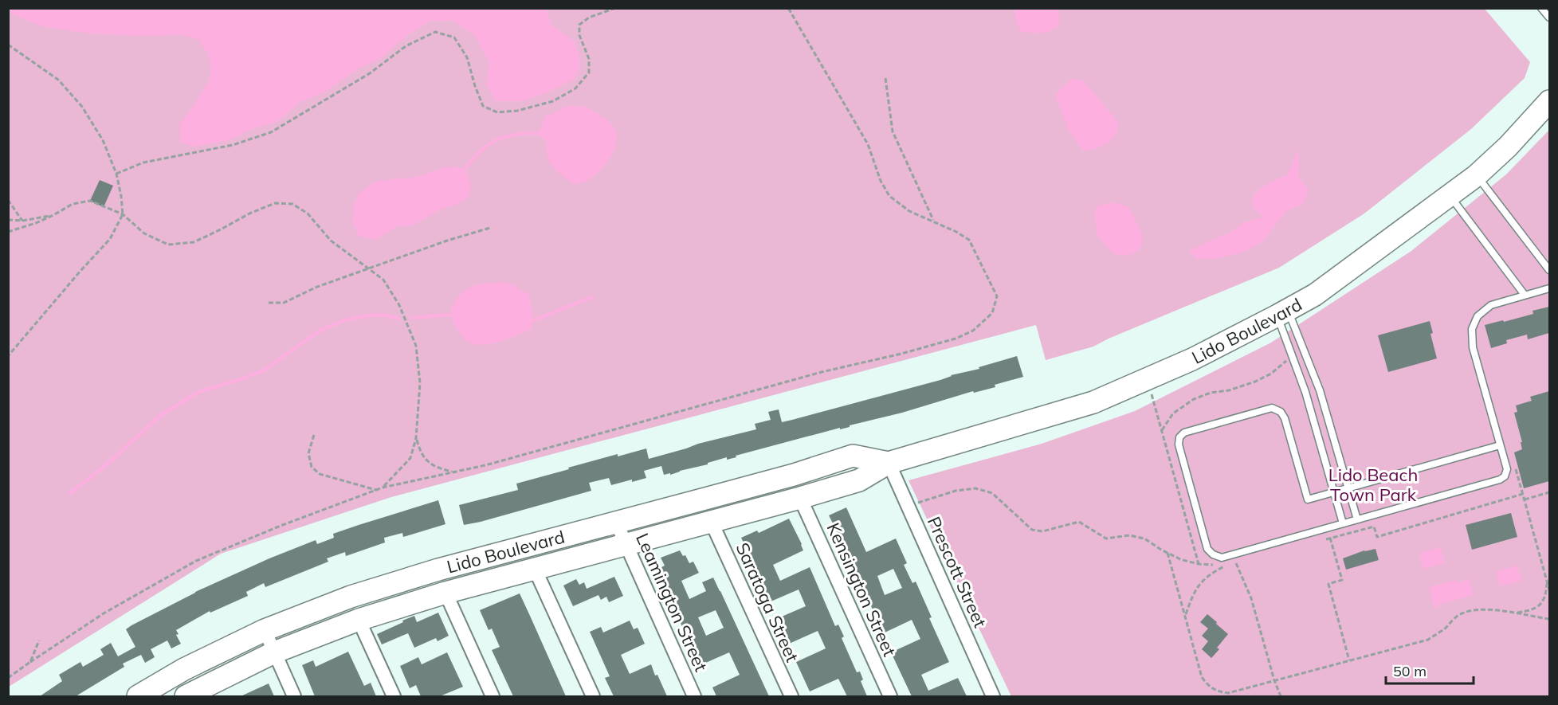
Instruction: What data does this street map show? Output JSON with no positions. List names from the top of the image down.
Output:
{
  "streets": {
    "highway": ["Lido Boulevard"],
    "street": [
      "Prescott Street",
      "Kensington Street",
      "Leamington Street",
      "Saratoga Street"
    ]
  },
  "crossings": [
    ["Lido Boulevard", "Prescott Street"],
    ["Lido Boulevard", "Kensington Street"],
    ["Lido Boulevard", "Leamington Street"],
    ["Lido Boulevard", "Saratoga Street"]
  ],
  "parks": ["Lido Beach Town Park"],
  "scale_bar": "50 m"
}
